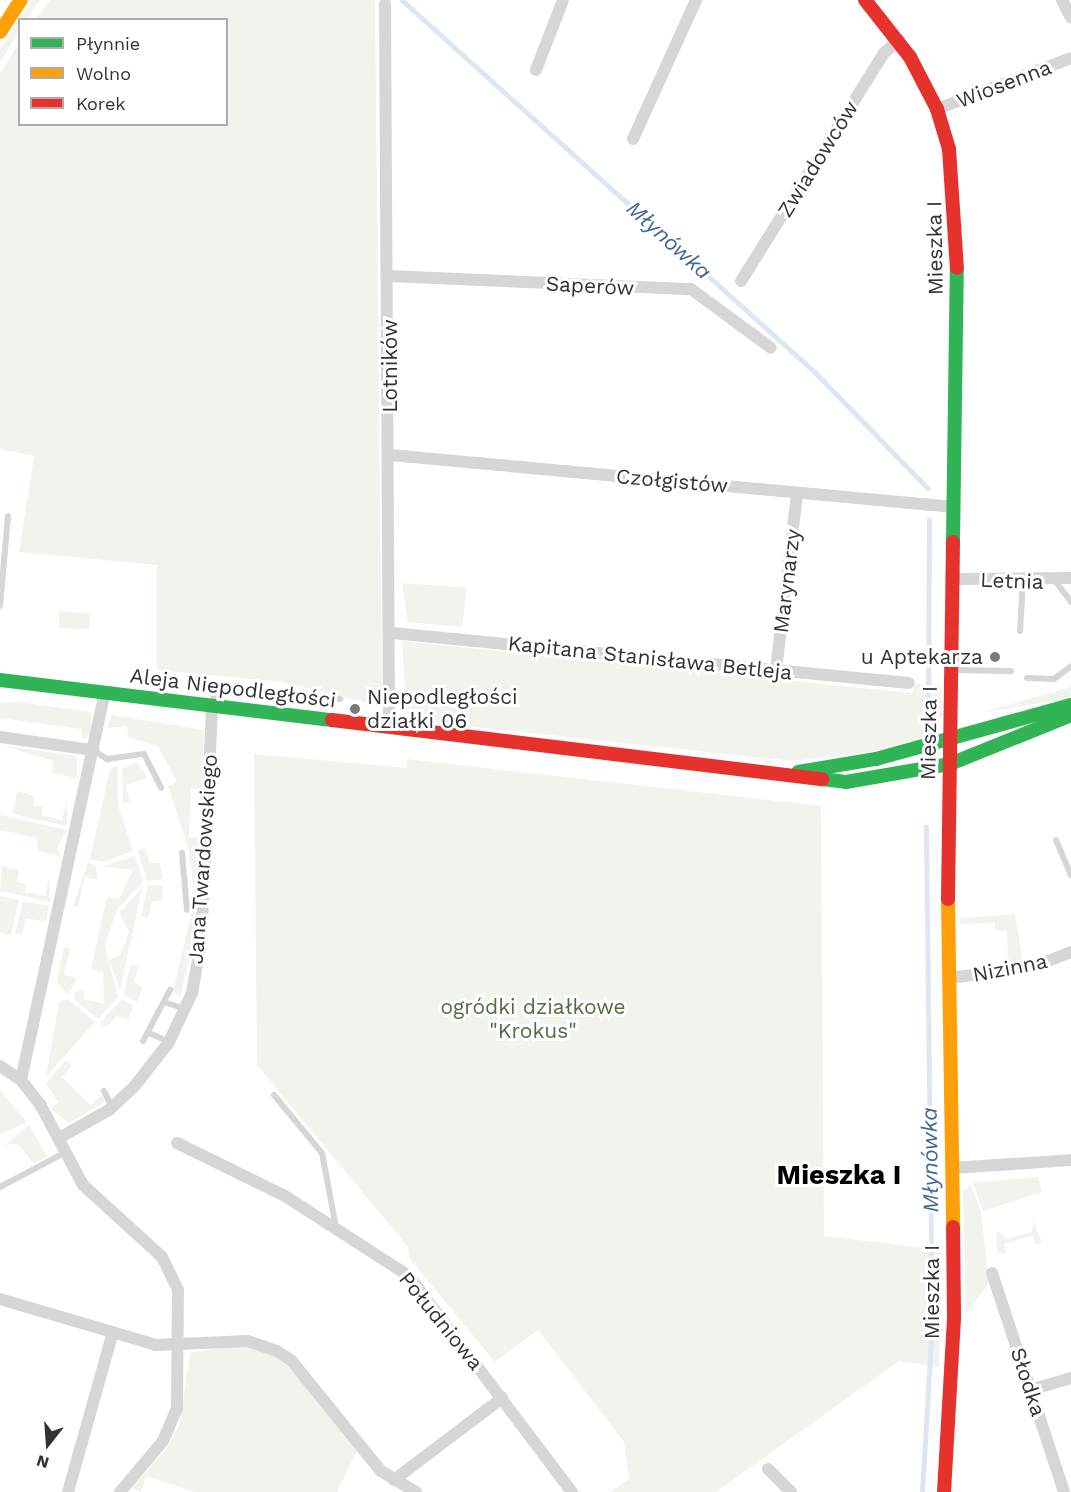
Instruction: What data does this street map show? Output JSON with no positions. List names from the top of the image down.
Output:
{
  "streets": {
    "street": [
      "Wiosenna",
      "Zwiadowców",
      "Mieszka I",
      "Saperów",
      "Lotników",
      "Czołgistów",
      "Marynarzy",
      "Letnia",
      "Kapitana Stanisława Betleja",
      "Aleja Niepodległości",
      "Jana Twardowskiego",
      "Nizinna",
      "Południowa",
      "Słodka"
    ]
  },
  "crossings": [
    ["Wiosenna", "Mieszka I"],
    ["Zwiadowców", "Mieszka I"],
    ["Mieszka I", "Czołgistów"],
    ["Mieszka I", "Letnia"],
    ["Mieszka I", "Aleja Niepodległości"],
    ["Mieszka I", "Nizinna"],
    ["Saperów", "Lotników"],
    ["Lotników", "Czołgistów"],
    ["Lotników", "Kapitana Stanisława Betleja"],
    ["Lotników", "Aleja Niepodległości"],
    ["Czołgistów", "Marynarzy"],
    ["Marynarzy", "Kapitana Stanisława Betleja"],
    ["Aleja Niepodległości", "Jana Twardowskiego"]
  ],
  "districts": ["Mieszka I"],
  "water": ["Młynówka"],
  "parks": ["ogródki działkowe \"Krokus\""],
  "places": ["u Aptekarza", "Niepodległości działki 06"],
  "legend": ["Płynnie", "Wolno", "Korek"],
  "north": "bottom"
}
